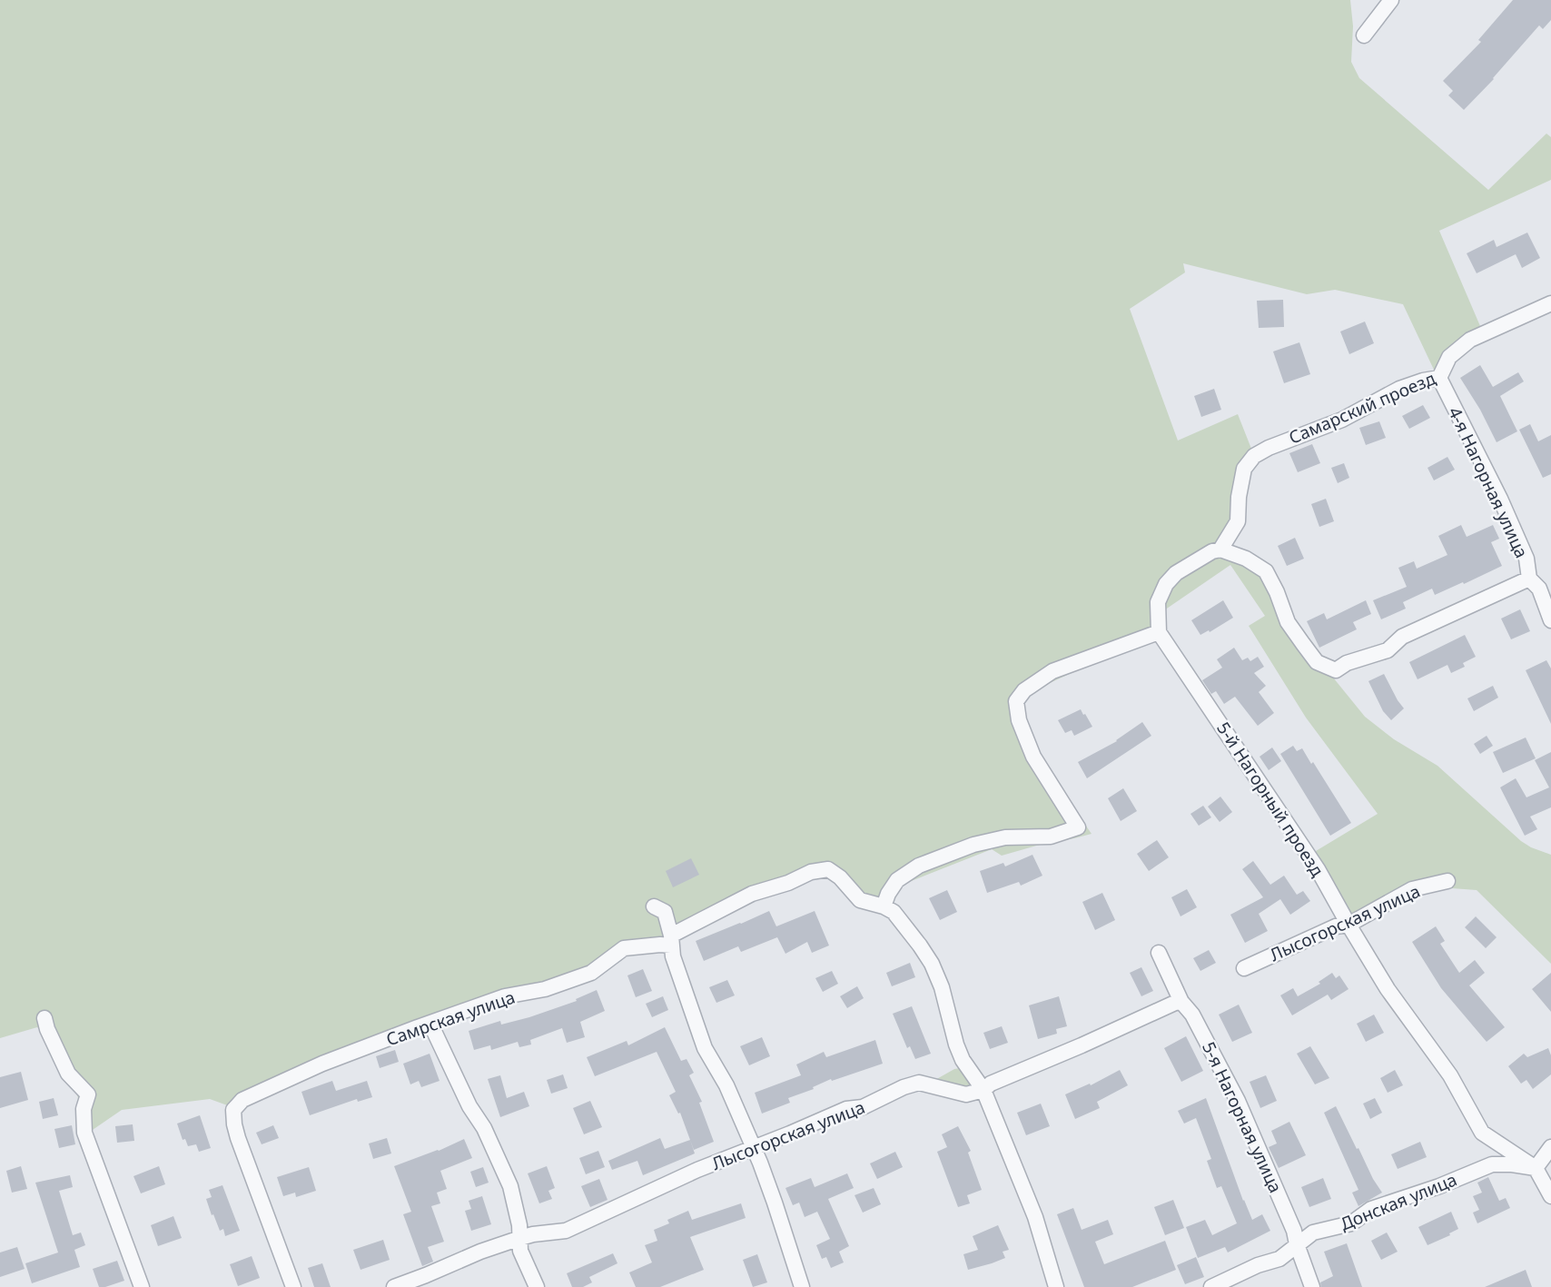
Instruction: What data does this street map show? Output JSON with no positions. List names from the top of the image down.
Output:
{
  "streets": {
    "street": [
      "Самарский проезд",
      "4-я Нагорная улица",
      "5-й Нагорный проезд",
      "Лысогорская улица",
      "Самрская улица",
      "5-я Нагорная улица",
      "Донская улица"
    ]
  },
  "crossings": [
    ["Самарский проезд", "4-я Нагорная улица"],
    ["5-й Нагорный проезд", "Лысогорская улица"],
    ["5-й Нагорный проезд", "Донская улица"],
    ["Лысогорская улица", "5-я Нагорная улица"],
    ["5-я Нагорная улица", "Донская улица"]
  ]
}
